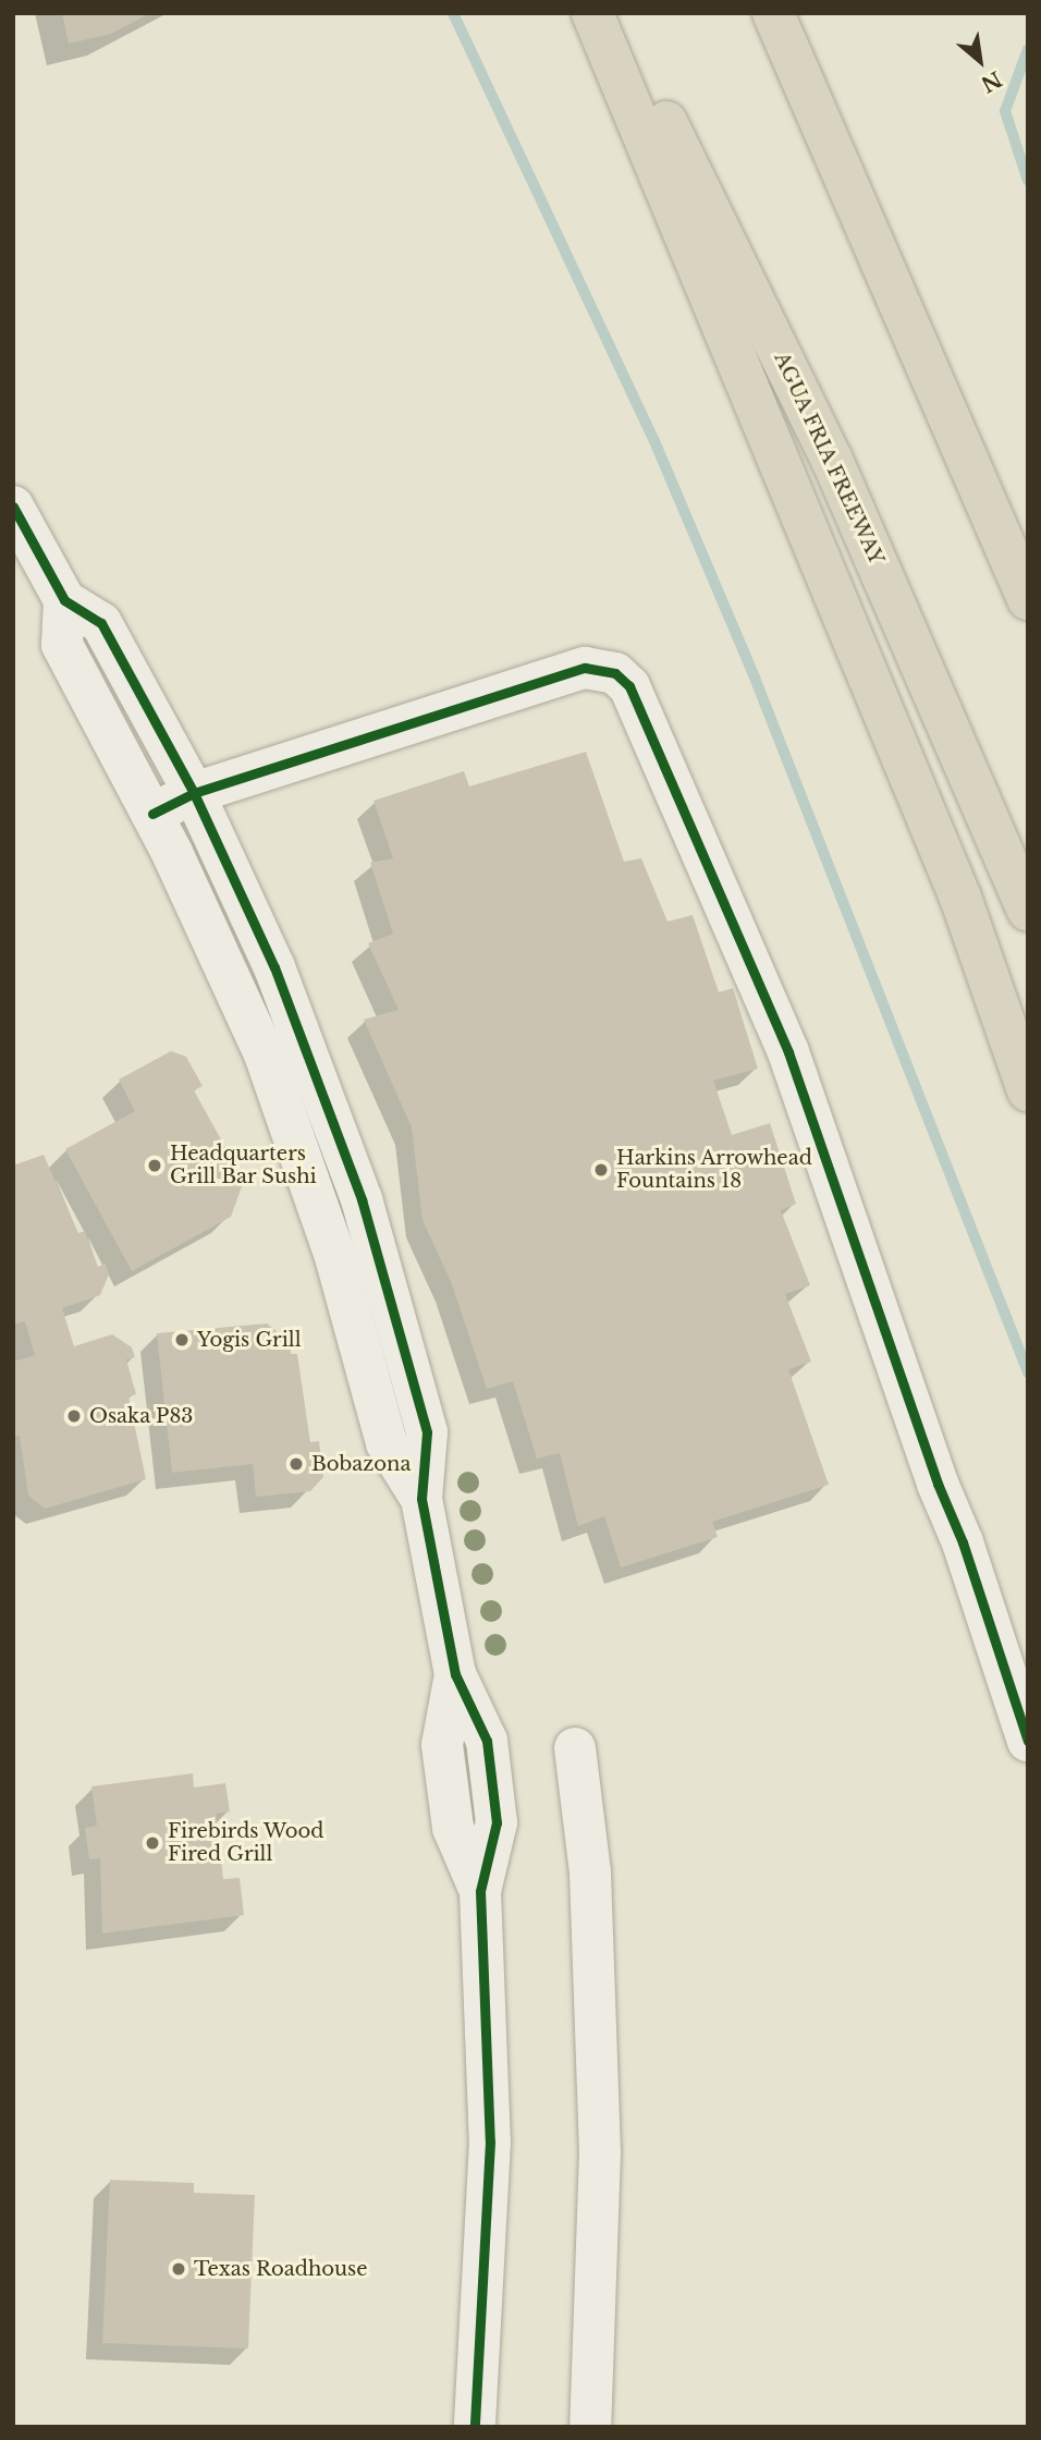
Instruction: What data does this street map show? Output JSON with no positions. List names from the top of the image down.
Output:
{
  "streets": {
    "highway": ["AGUA FRIA FREEWAY"]
  },
  "places": [
    "Headquarters Grill Bar Sushi",
    "Harkins Arrowhead Fountains 18",
    "Yogis Grill",
    "Osaka P83",
    "Bobazona",
    "Firebirds Wood Fired Grill",
    "Texas Roadhouse"
  ],
  "north": "bottom right"
}
